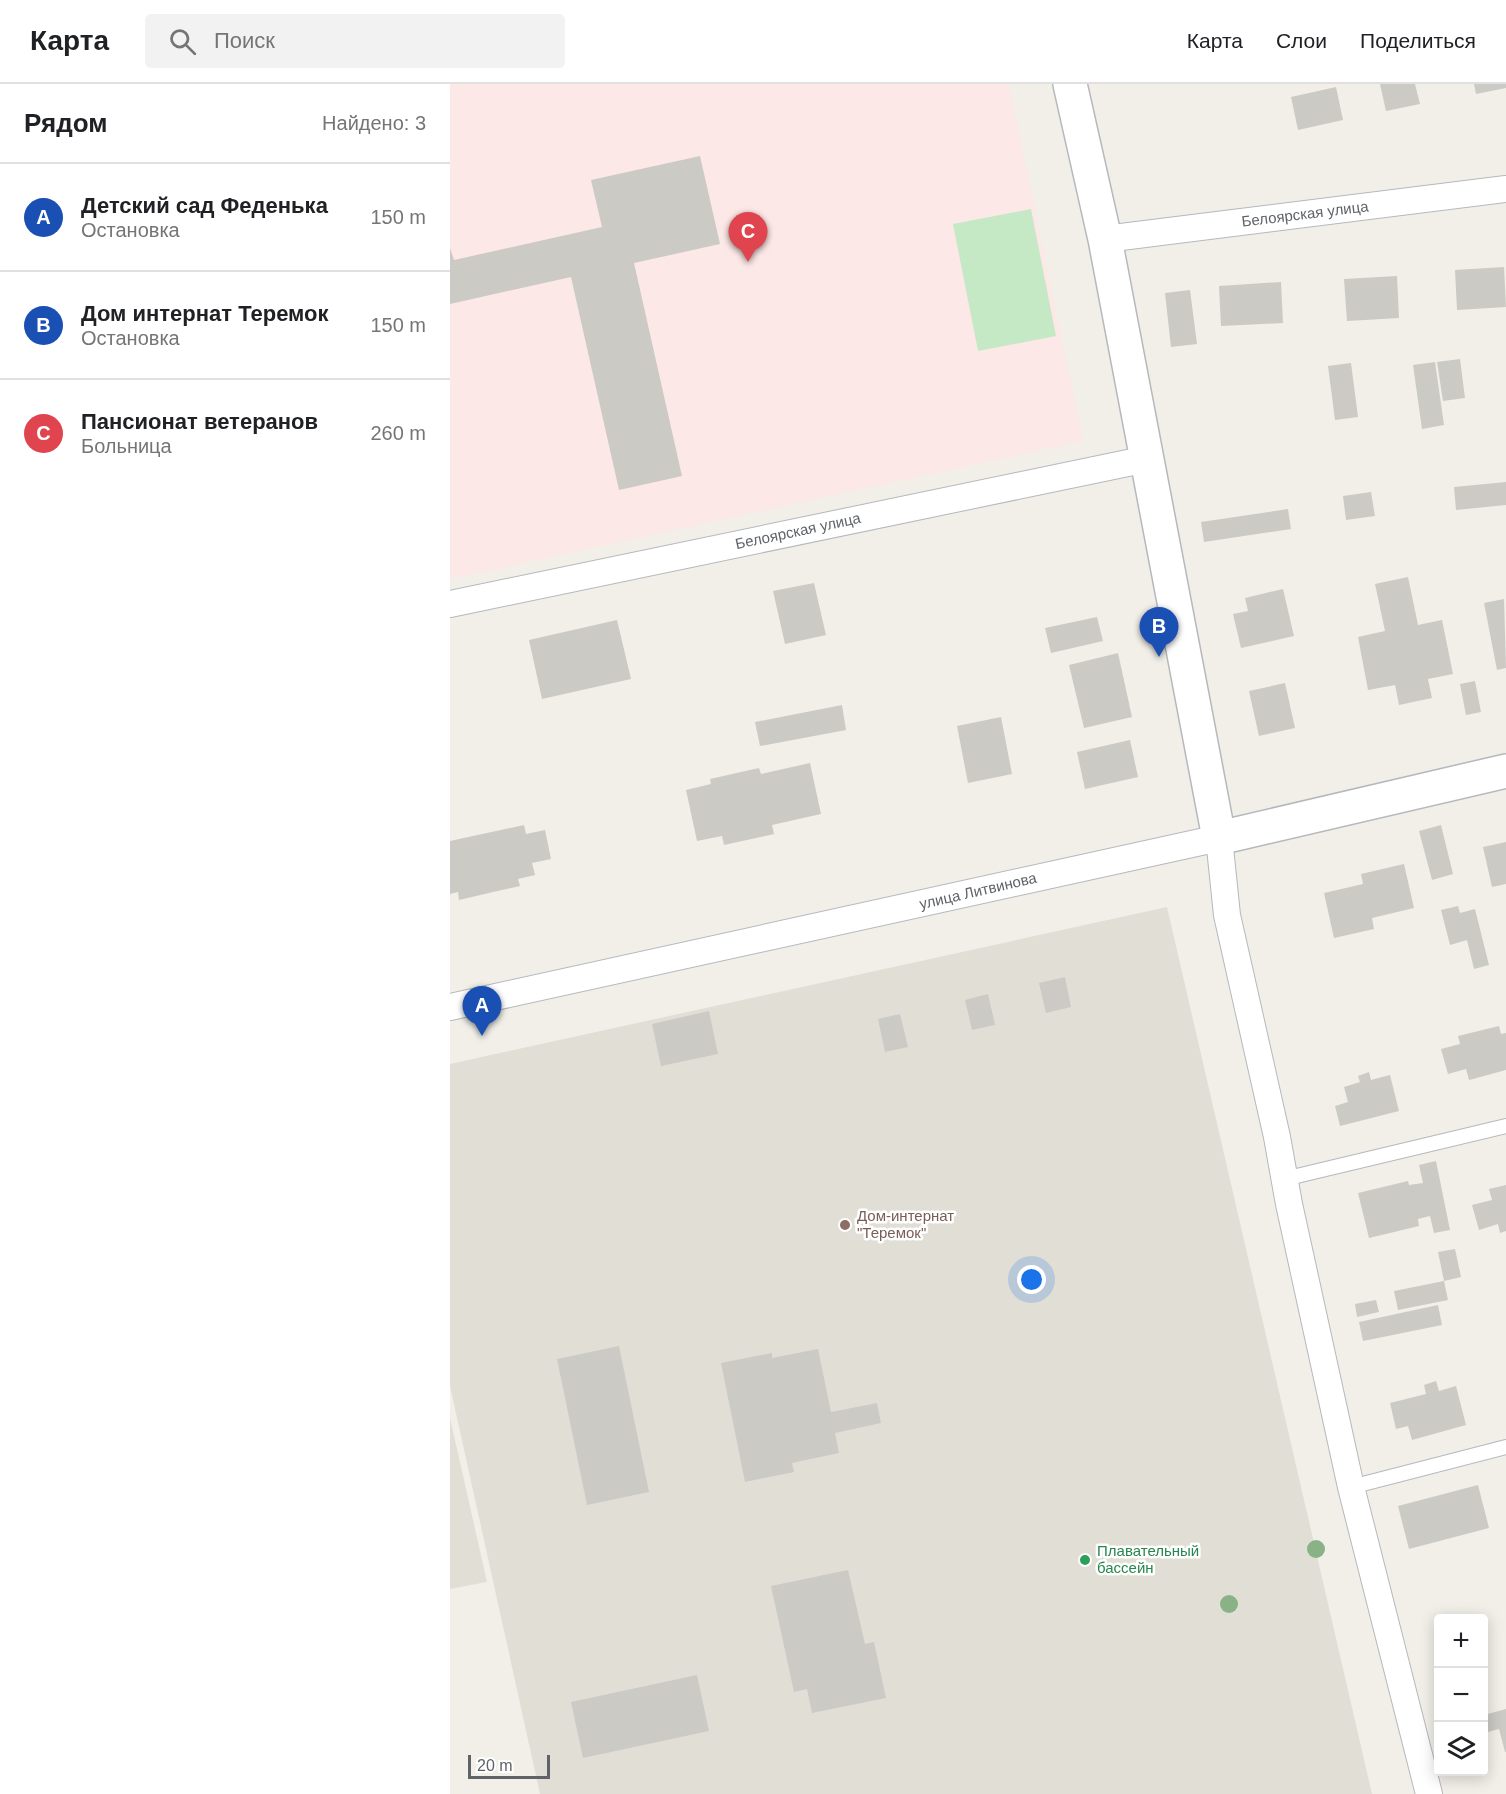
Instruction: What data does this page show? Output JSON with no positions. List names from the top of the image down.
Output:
{
  "streets": {
    "street": ["Белоярская улица", "улица Литвинова"]
  },
  "places": ["Дом-интернат \"Теремок\"", "Плавательный бассейн"],
  "scale_bar": "20 m",
  "page": {
    "header": "Карта",
    "search": "Поиск",
    "nav": ["Карта", "Слои", "Поделиться"],
    "heading": ["Рядом", "Найдено: 3"],
    "list": [
      {
        "mark": "A",
        "name": "Детский сад Феденька",
        "note": "Остановка",
        "value": "150 m"
      },
      {
        "mark": "B",
        "name": "Дом интернат Теремок",
        "note": "Остановка",
        "value": "150 m"
      },
      {
        "mark": "C",
        "name": "Пансионат ветеранов",
        "note": "Больница",
        "value": "260 m"
      }
    ],
    "pins": ["C", "B", "A"],
    "map_buttons": ["+", "−"],
    "scale": "20 m"
  }
}
